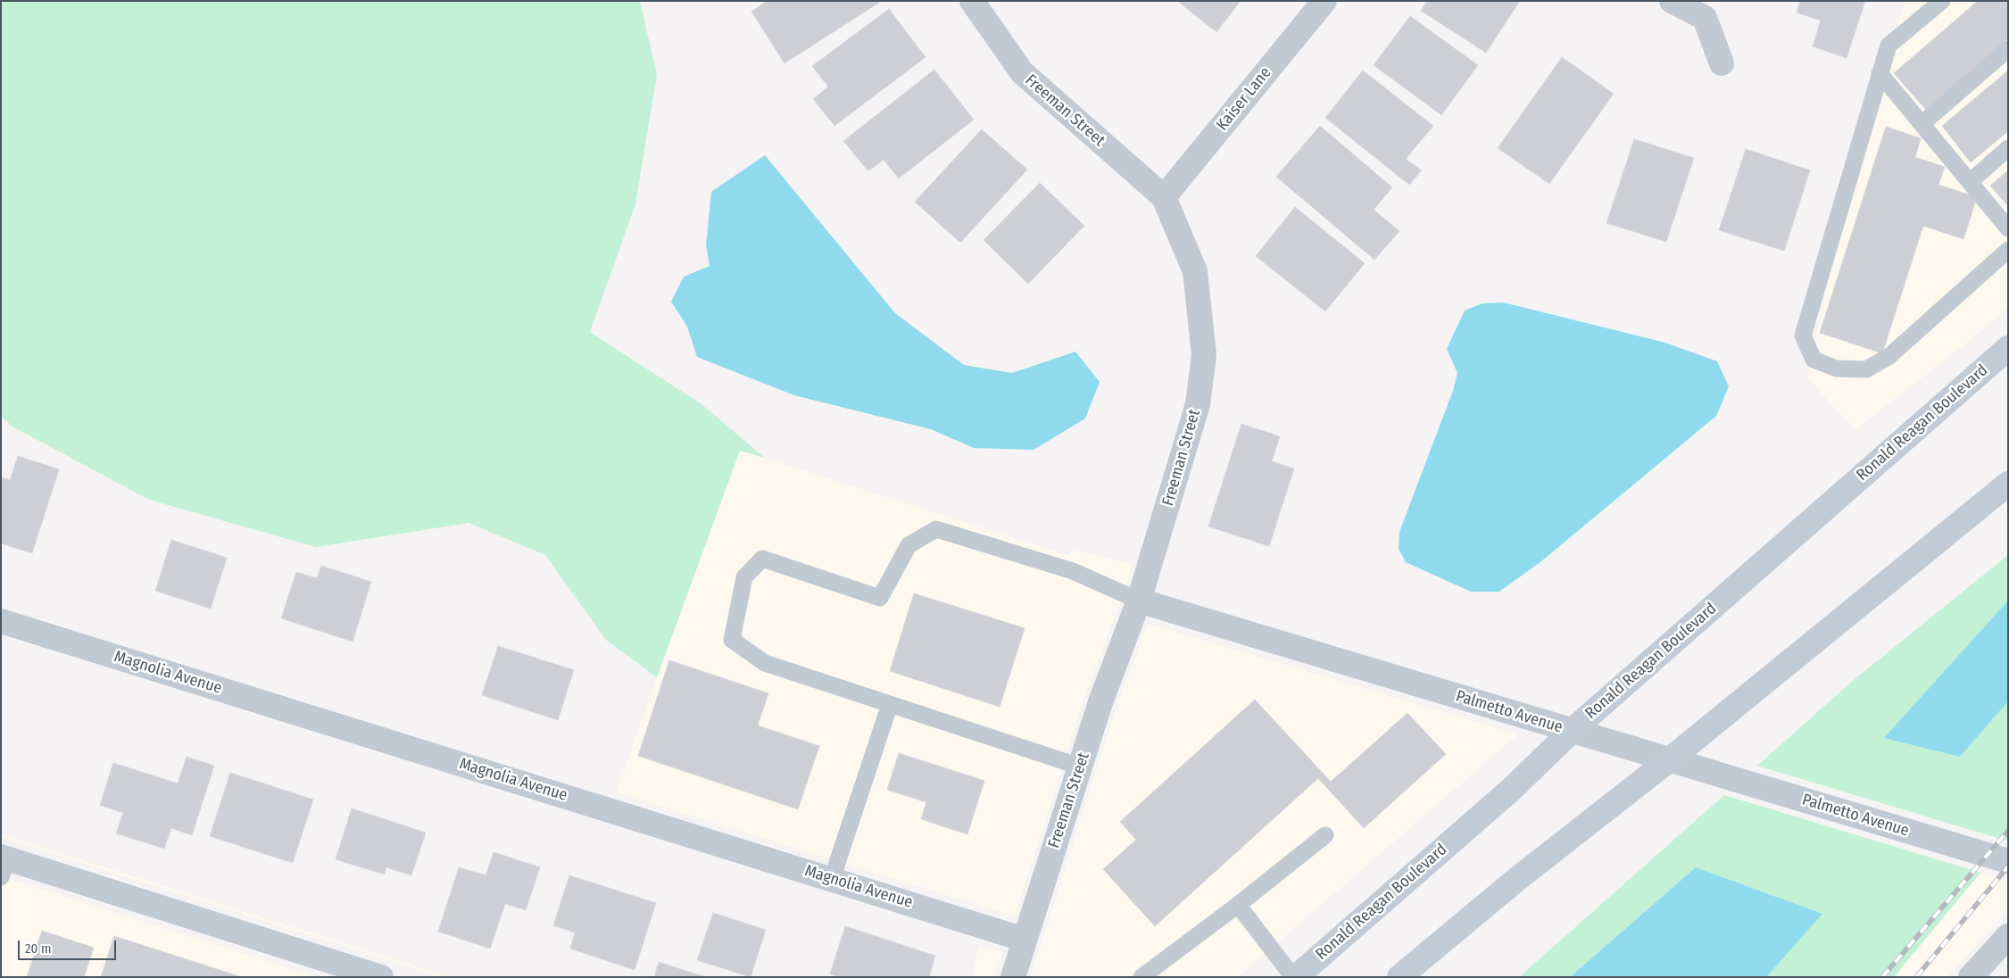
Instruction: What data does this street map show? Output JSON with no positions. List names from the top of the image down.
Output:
{
  "streets": {
    "main road": ["Ronald Reagan Boulevard"],
    "street": [
      "Kaiser Lane",
      "Freeman Street",
      "Magnolia Avenue",
      "Palmetto Avenue"
    ]
  },
  "crossings": [
    ["Kaiser Lane", "Freeman Street"],
    ["Freeman Street", "Magnolia Avenue"],
    ["Freeman Street", "Palmetto Avenue"],
    ["Ronald Reagan Boulevard", "Palmetto Avenue"]
  ],
  "scale_bar": "20 m"
}
